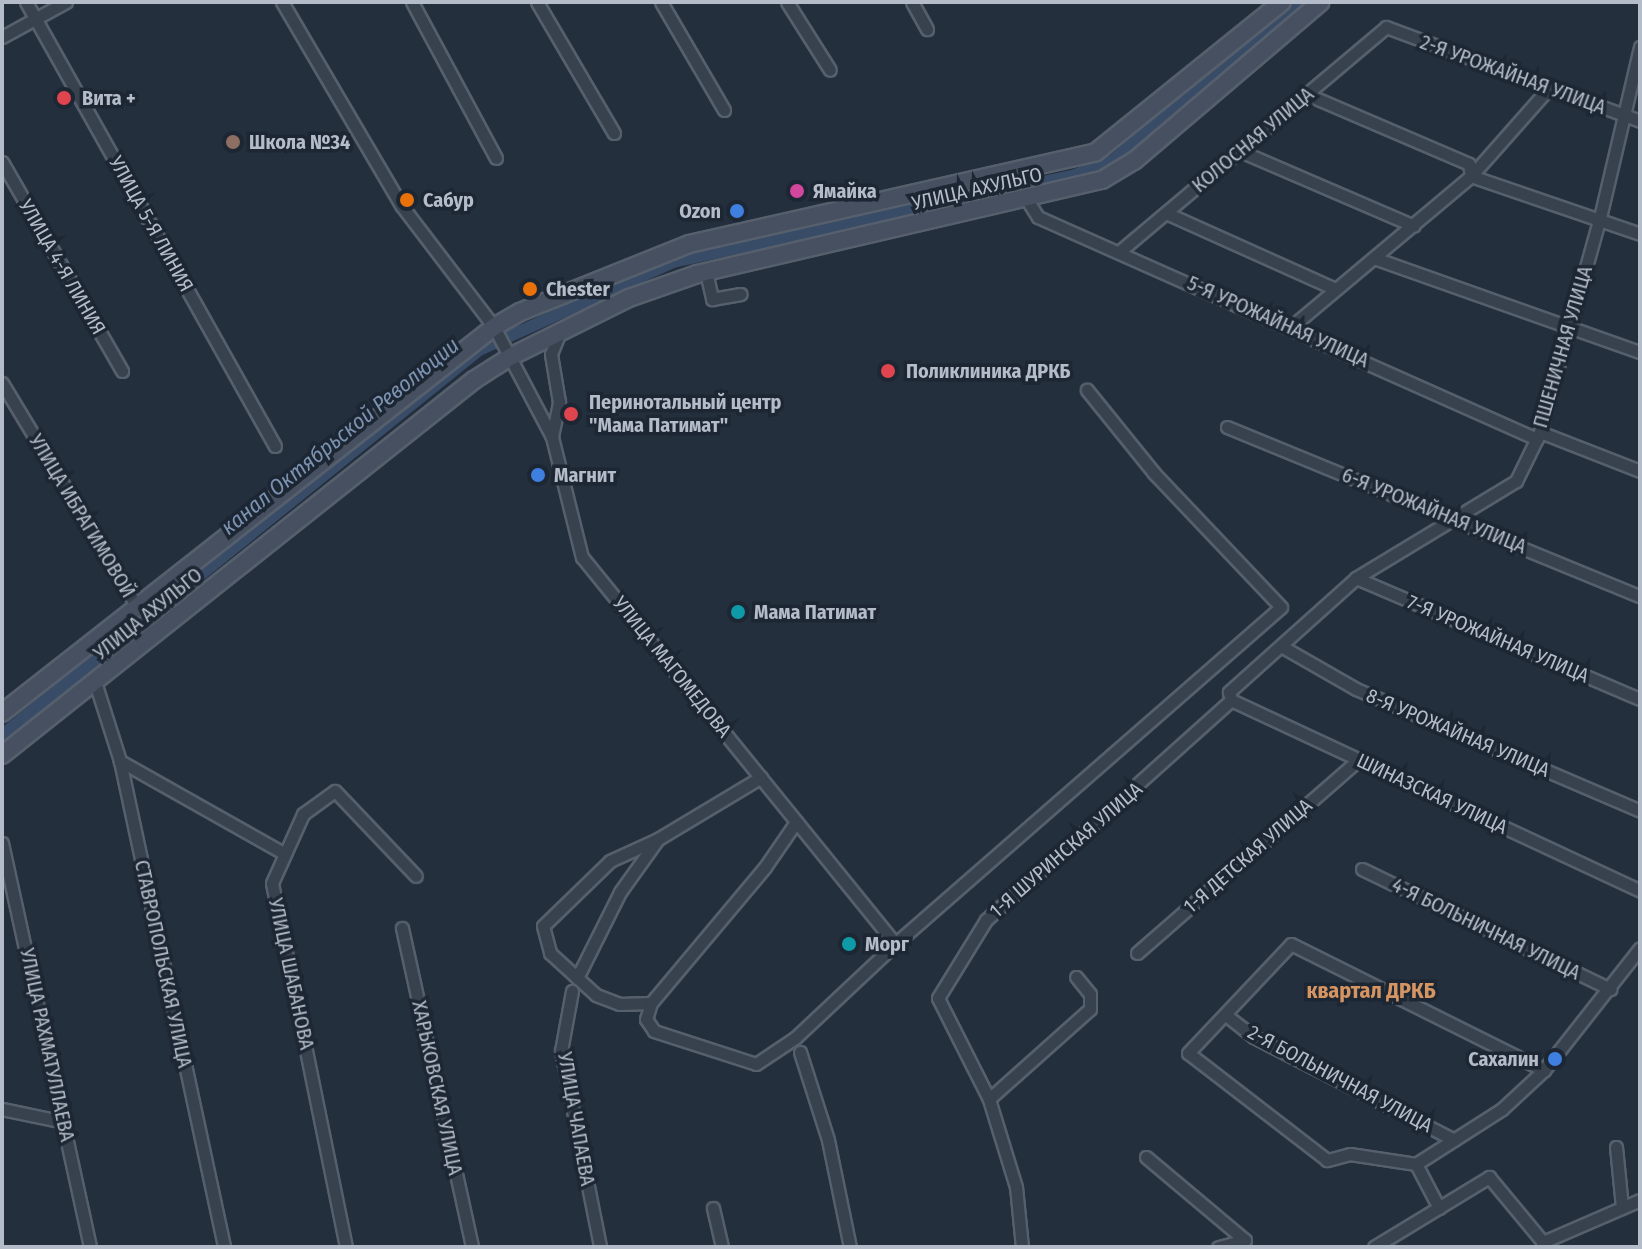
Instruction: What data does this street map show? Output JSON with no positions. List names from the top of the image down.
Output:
{
  "streets": {
    "main road": ["УЛИЦА АХУЛЬГО"],
    "street": [
      "2-Я УРОЖАЙНАЯ УЛИЦА",
      "КОЛОСНАЯ УЛИЦА",
      "УЛИЦА 5-Я ЛИНИЯ",
      "УЛИЦА 4-Я ЛИНИЯ",
      "5-Я УРОЖАЙНАЯ УЛИЦА",
      "ПШЕНИЧНАЯ УЛИЦА",
      "6-Я УРОЖАЙНАЯ УЛИЦА",
      "УЛИЦА ИБРАГИМОВОЙ",
      "7-Я УРОЖАЙНАЯ УЛИЦА",
      "УЛИЦА МАГОМЕДОВА",
      "8-Я УРОЖАЙНАЯ УЛИЦА",
      "ШИНАЗСКАЯ УЛИЦА",
      "1-Я ШУРИНСКАЯ УЛИЦА",
      "1-Я ДЕТСКАЯ УЛИЦА",
      "4-Я БОЛЬНИЧНАЯ УЛИЦА",
      "СТАВРОПОЛЬСКАЯ УЛИЦА",
      "УЛИЦА ШАБАНОВА",
      "УЛИЦА РАХМАТУЛЛАЕВА",
      "2-Я БОЛЬНИЧНАЯ УЛИЦА",
      "ХАРЬКОВСКАЯ УЛИЦА",
      "УЛИЦА ЧАПАЕВА"
    ]
  },
  "crossings": [
    ["2-Я УРОЖАЙНАЯ УЛИЦА", "КОЛОСНАЯ УЛИЦА"],
    ["2-Я УРОЖАЙНАЯ УЛИЦА", "ПШЕНИЧНАЯ УЛИЦА"],
    ["КОЛОСНАЯ УЛИЦА", "5-Я УРОЖАЙНАЯ УЛИЦА"],
    ["УЛИЦА АХУЛЬГО", "5-Я УРОЖАЙНАЯ УЛИЦА"],
    ["УЛИЦА АХУЛЬГО", "УЛИЦА МАГОМЕДОВА"],
    ["УЛИЦА АХУЛЬГО", "СТАВРОПОЛЬСКАЯ УЛИЦА"],
    ["5-Я УРОЖАЙНАЯ УЛИЦА", "ПШЕНИЧНАЯ УЛИЦА"],
    ["ПШЕНИЧНАЯ УЛИЦА", "6-Я УРОЖАЙНАЯ УЛИЦА"],
    ["ПШЕНИЧНАЯ УЛИЦА", "7-Я УРОЖАЙНАЯ УЛИЦА"],
    ["ПШЕНИЧНАЯ УЛИЦА", "8-Я УРОЖАЙНАЯ УЛИЦА"],
    ["ПШЕНИЧНАЯ УЛИЦА", "ШИНАЗСКАЯ УЛИЦА"],
    ["ПШЕНИЧНАЯ УЛИЦА", "1-Я ШУРИНСКАЯ УЛИЦА"],
    ["ШИНАЗСКАЯ УЛИЦА", "1-Я ШУРИНСКАЯ УЛИЦА"],
    ["ШИНАЗСКАЯ УЛИЦА", "1-Я ДЕТСКАЯ УЛИЦА"]
  ],
  "districts": ["квартал ДРКБ"],
  "water": ["канал Октябрьской Революции"],
  "places": [
    "Вита +",
    "Школа №34",
    "Ямайка",
    "Сабур",
    "Ozon",
    "Chester",
    "Поликлиника ДРКБ",
    "Перинотальный центр \"Мама Патимат\"",
    "Магнит",
    "Мама Патимат",
    "Морг",
    "Сахалин"
  ]
}
